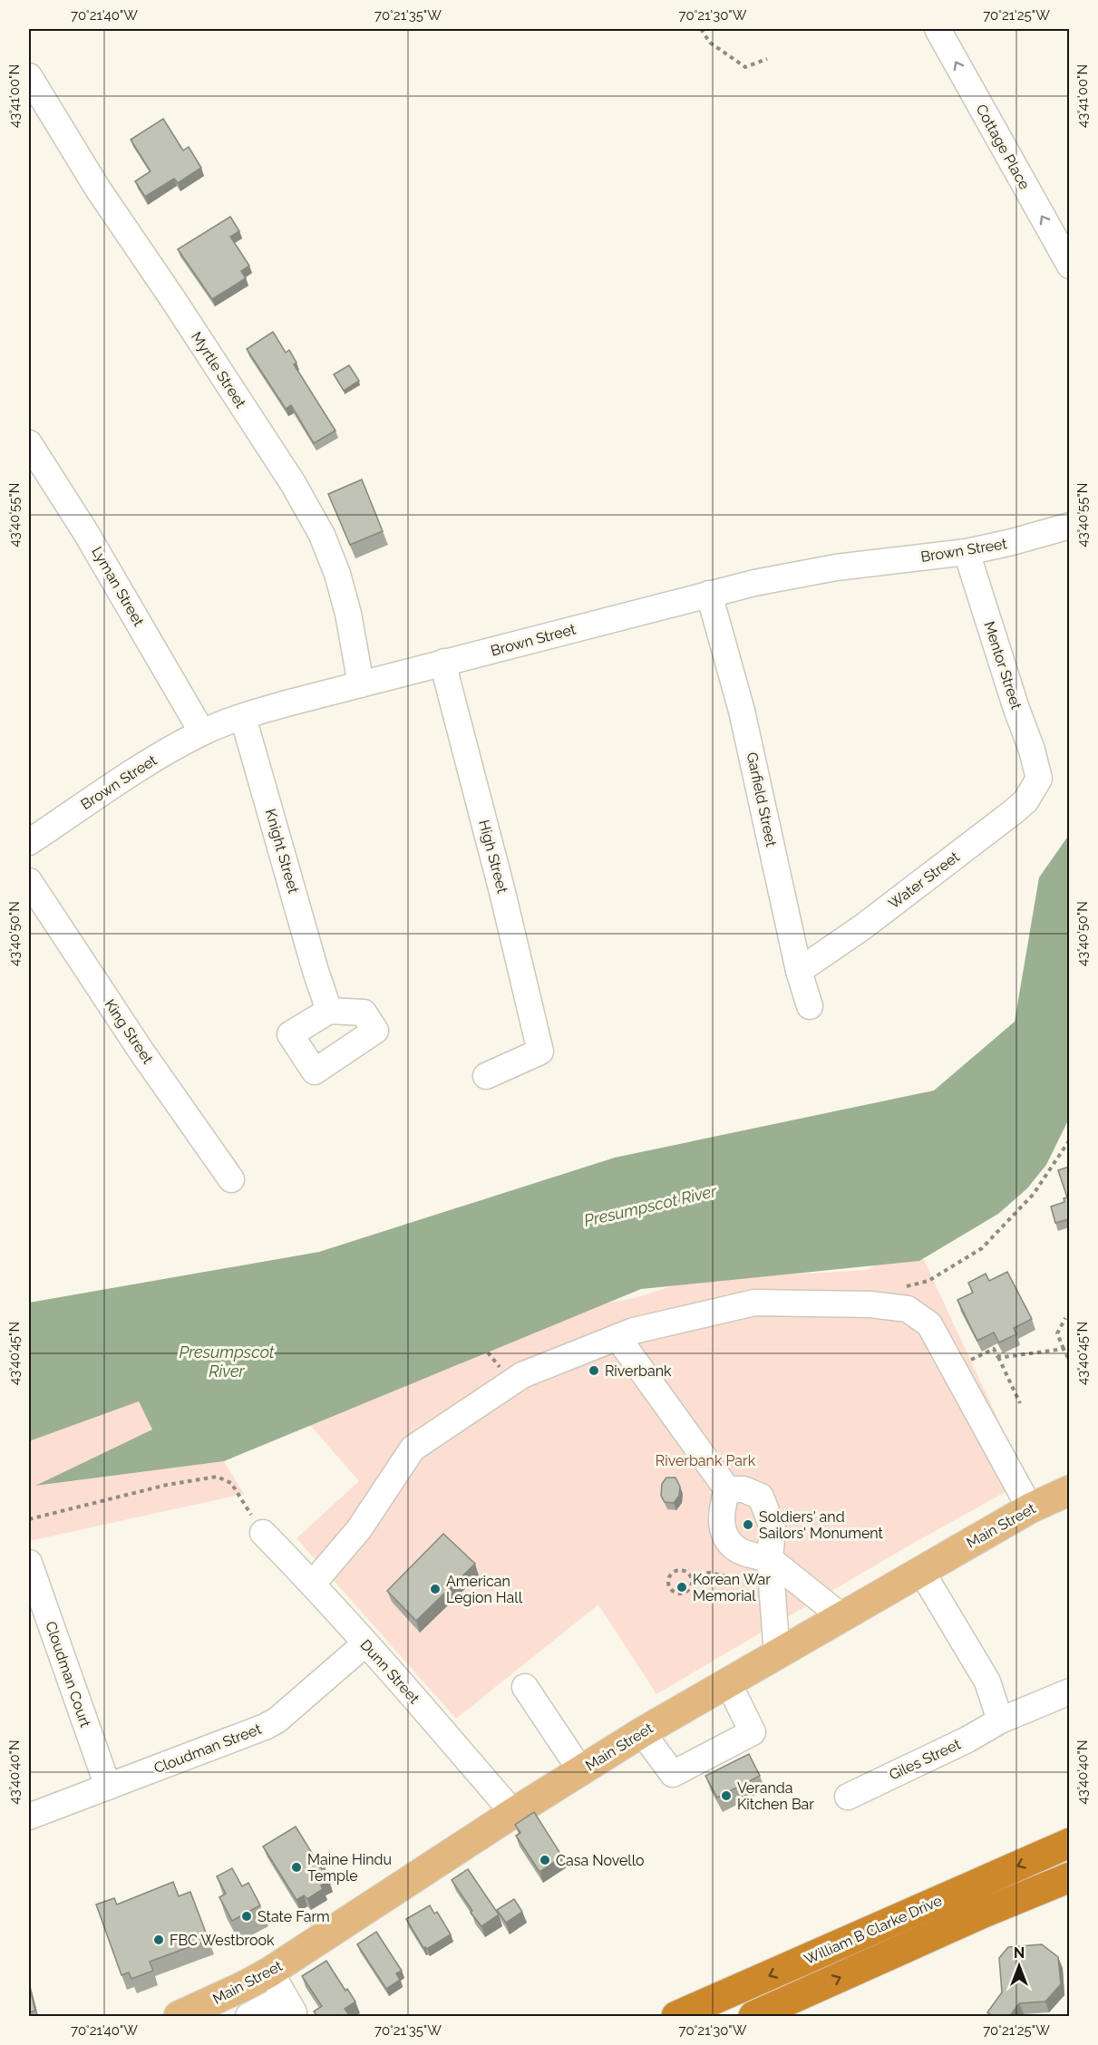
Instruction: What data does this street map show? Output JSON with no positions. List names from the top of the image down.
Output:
{
  "streets": {
    "highway": ["William B Clarke Drive"],
    "main road": ["Main Street"],
    "street": [
      "Cottage Place",
      "Myrtle Street",
      "Brown Street",
      "Lyman Street",
      "Mentor Street",
      "Garfield Street",
      "Knight Street",
      "High Street",
      "Water Street",
      "King Street",
      "Dunn Street",
      "Cloudman Court",
      "Cloudman Street",
      "Giles Street"
    ]
  },
  "crossings": [
    ["Myrtle Street", "Brown Street"],
    ["Brown Street", "Lyman Street"],
    ["Brown Street", "Mentor Street"],
    ["Brown Street", "Garfield Street"],
    ["Brown Street", "Knight Street"],
    ["Brown Street", "High Street"],
    ["Mentor Street", "Water Street"],
    ["Garfield Street", "Water Street"],
    ["Main Street", "Dunn Street"],
    ["Dunn Street", "Cloudman Street"],
    ["Cloudman Court", "Cloudman Street"]
  ],
  "one_way": ["Cottage Place"],
  "water": ["Presumpscot River"],
  "parks": ["Riverbank Park"],
  "places": [
    "Riverbank",
    "Soldiers' and Sailors' Monument",
    "Korean War Memorial",
    "American Legion Hall",
    "Veranda Kitchen Bar",
    "Casa Novello",
    "Maine Hindu Temple",
    "State Farm",
    "FBC Westbrook"
  ],
  "north": "top",
  "coordinates": [
    "70°21'40\"W",
    "70°21'35\"W",
    "70°21'30\"W",
    "70°21'25\"W",
    "43°41'00\"N",
    "43°40'55\"N",
    "43°40'50\"N",
    "43°40'45\"N",
    "43°40'40\"N"
  ]
}
